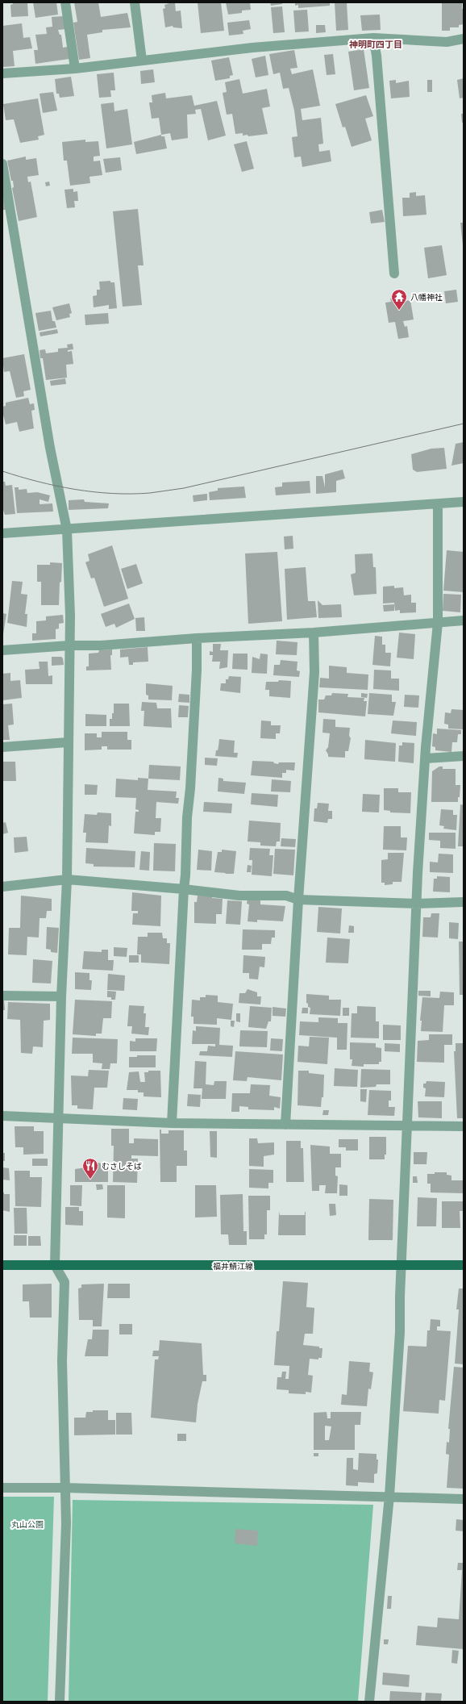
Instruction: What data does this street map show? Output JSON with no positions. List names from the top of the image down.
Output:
{
  "streets": {
    "main road": ["福井鯖江線"]
  },
  "districts": ["神明町四丁目"],
  "parks": ["丸山公園"],
  "places": {
    "temple": ["八幡神社"],
    "restaurant": ["むさしそば"]
  }
}
